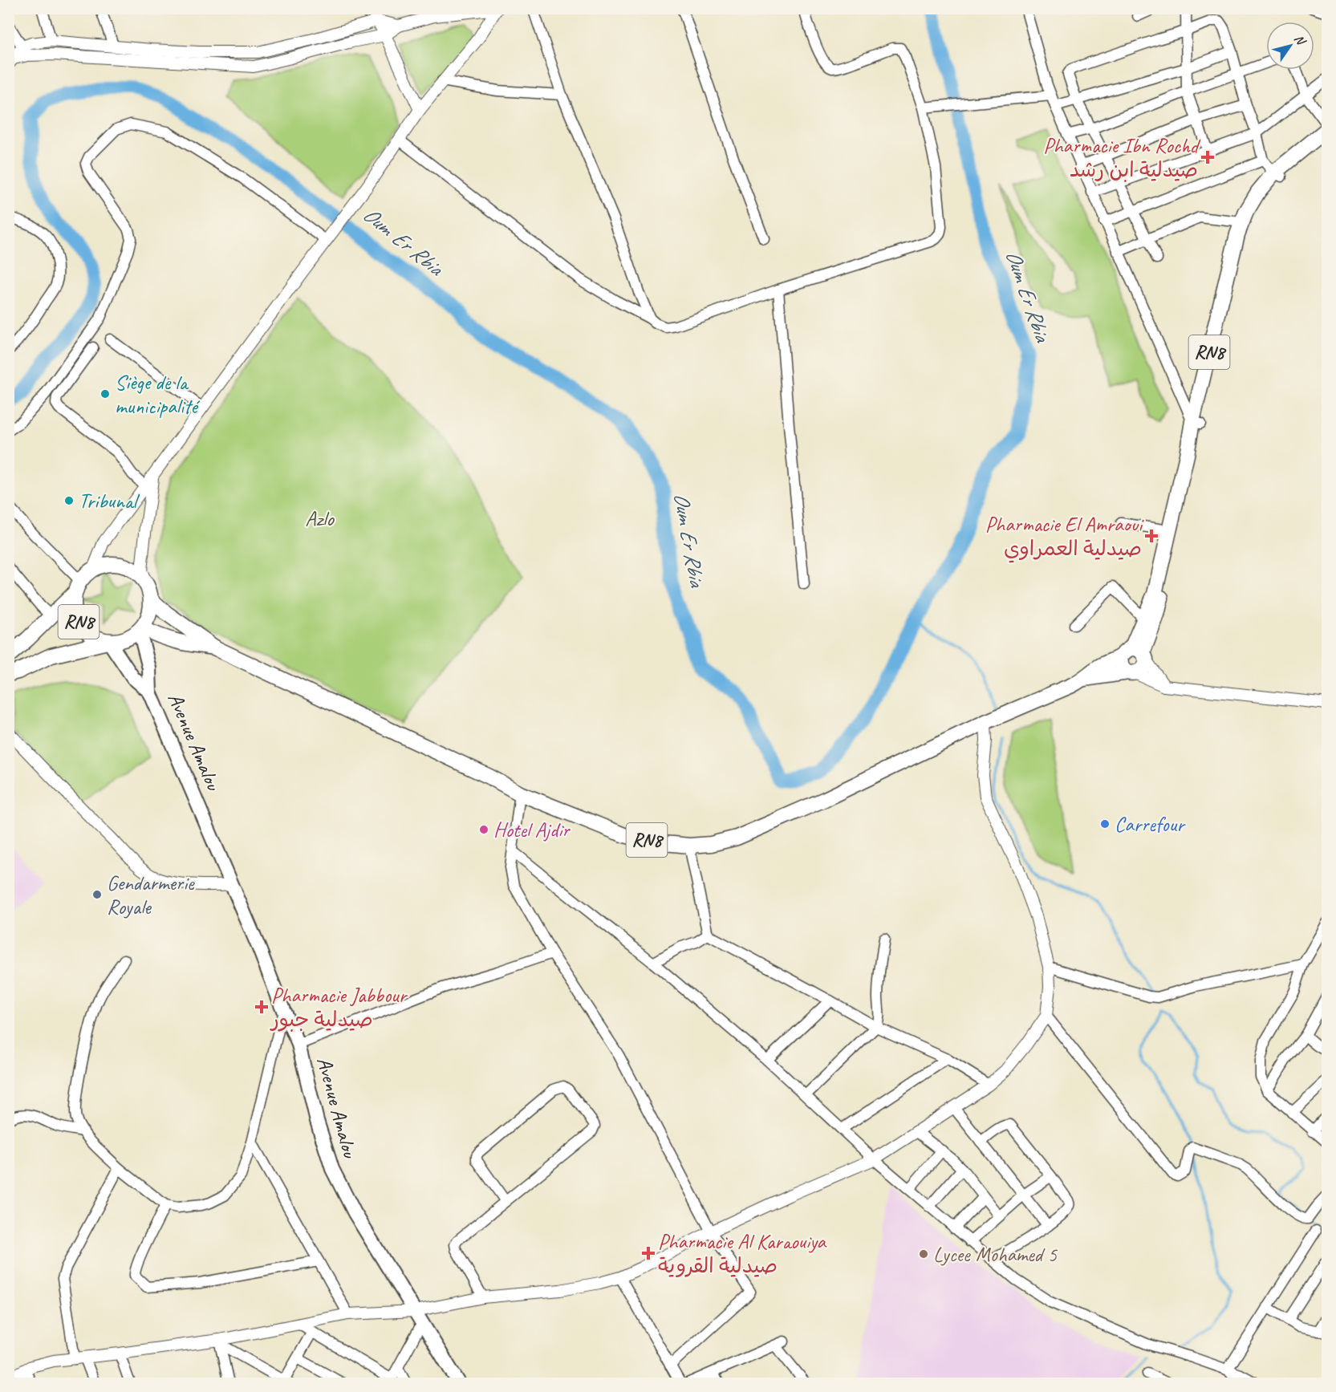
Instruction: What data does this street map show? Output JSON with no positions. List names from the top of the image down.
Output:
{
  "streets": {
    "main road": ["RN8", "Avenue Amalou"]
  },
  "water": ["Oum Er Rbia"],
  "parks": ["Azlo"],
  "places": {
    "health": [
      "Pharmacie Ibn Rochd صيدلية ابن رشد",
      "Pharmacie El Amraoui صيدلية العمراوي",
      "Pharmacie Jabbour صيدلية جبور",
      "Pharmacie Al Karaouiya صيدلية القروية"
    ],
    "other": [
      "Siège de la municipalité",
      "Tribunal",
      "Carrefour",
      "Hotel Ajdir",
      "Gendarmerie Royale",
      "Lycee Mohamed 5"
    ]
  },
  "north": "top right"
}
